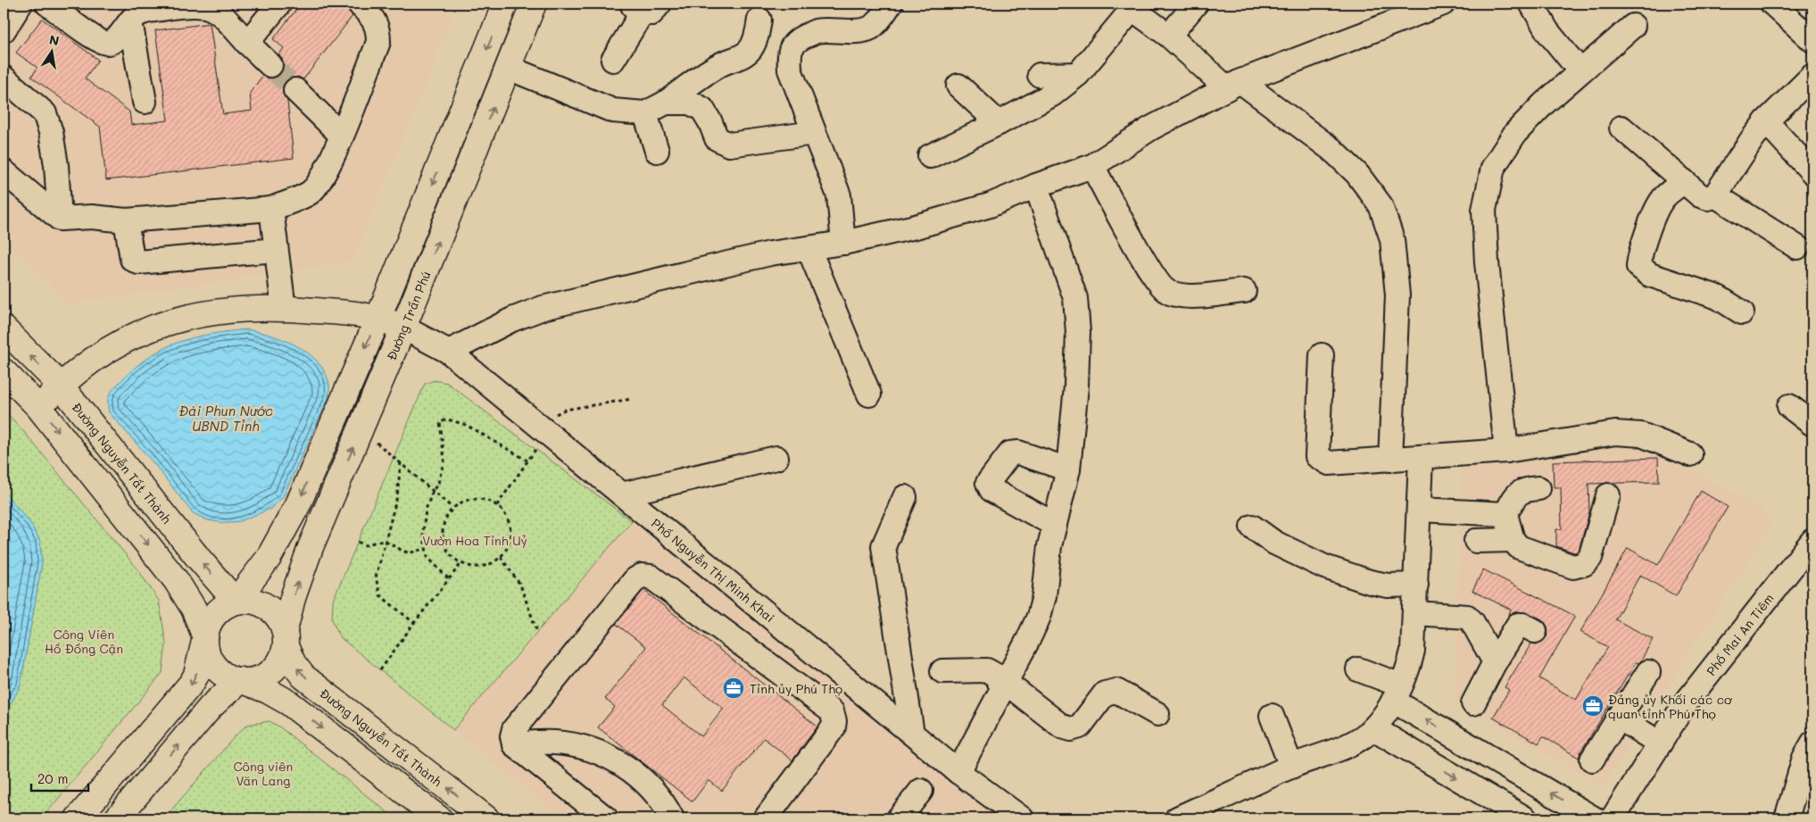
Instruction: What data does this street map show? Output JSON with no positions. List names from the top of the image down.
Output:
{
  "streets": {
    "main road": ["Đường Trần Phú", "Đường Nguyễn Tất Thành"],
    "street": ["Phố Nguyễn Thị Minh Khai", "Phố Mai An Tiêm"]
  },
  "crossings": [
    ["Đường Trần Phú", "Đường Nguyễn Tất Thành"],
    ["Đường Trần Phú", "Phố Nguyễn Thị Minh Khai"]
  ],
  "water": ["Đài Phun Nước UBND Tỉnh"],
  "parks": ["Vườn Hoa Tỉnh Uỷ", "Công Viên Hồ Đồng Cận", "Công viên Văn Lang"],
  "places": {
    "office": ["Tỉnh ủy Phú Thọ", "Đảng ủy Khối các cơ quan tỉnh Phú Thọ"]
  },
  "scale_bar": "20 m",
  "north": "top"
}
